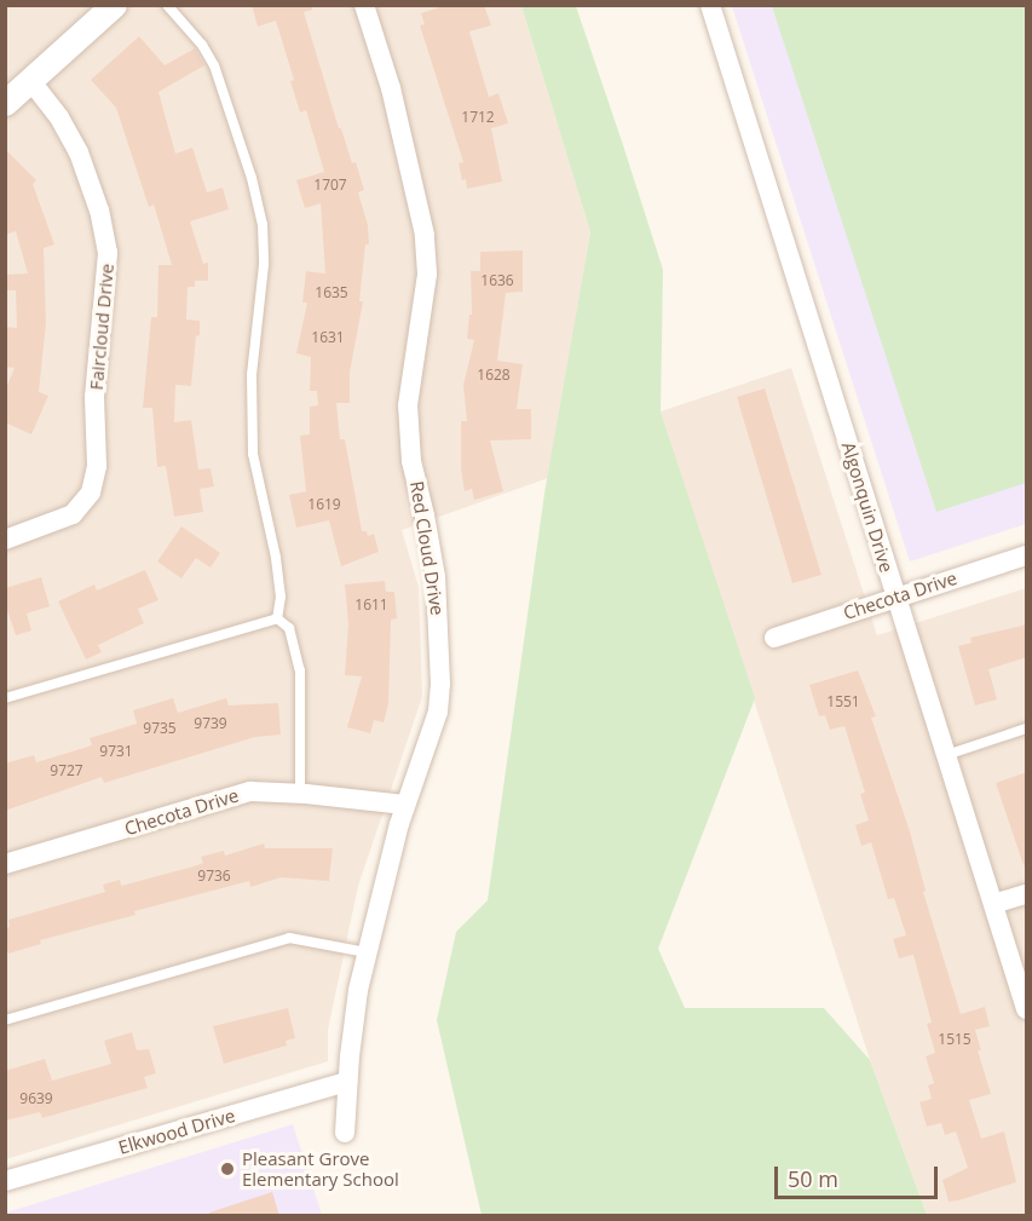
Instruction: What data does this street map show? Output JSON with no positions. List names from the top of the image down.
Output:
{
  "streets": {
    "street": [
      "Faircloud Drive",
      "Algonquin Drive",
      "Red Cloud Drive",
      "Checota Drive",
      "Elkwood Drive"
    ]
  },
  "crossings": [
    ["Algonquin Drive", "Checota Drive"],
    ["Red Cloud Drive", "Checota Drive"],
    ["Red Cloud Drive", "Elkwood Drive"]
  ],
  "places": ["Pleasant Grove Elementary School"],
  "house_numbers": [
    "1712",
    "1707",
    "1636",
    "1635",
    "1631",
    "1628",
    "1619",
    "1611",
    "1551",
    "9739",
    "9735",
    "9731",
    "9727",
    "9736",
    "1515",
    "9639"
  ],
  "scale_bar": "50 m"
}
